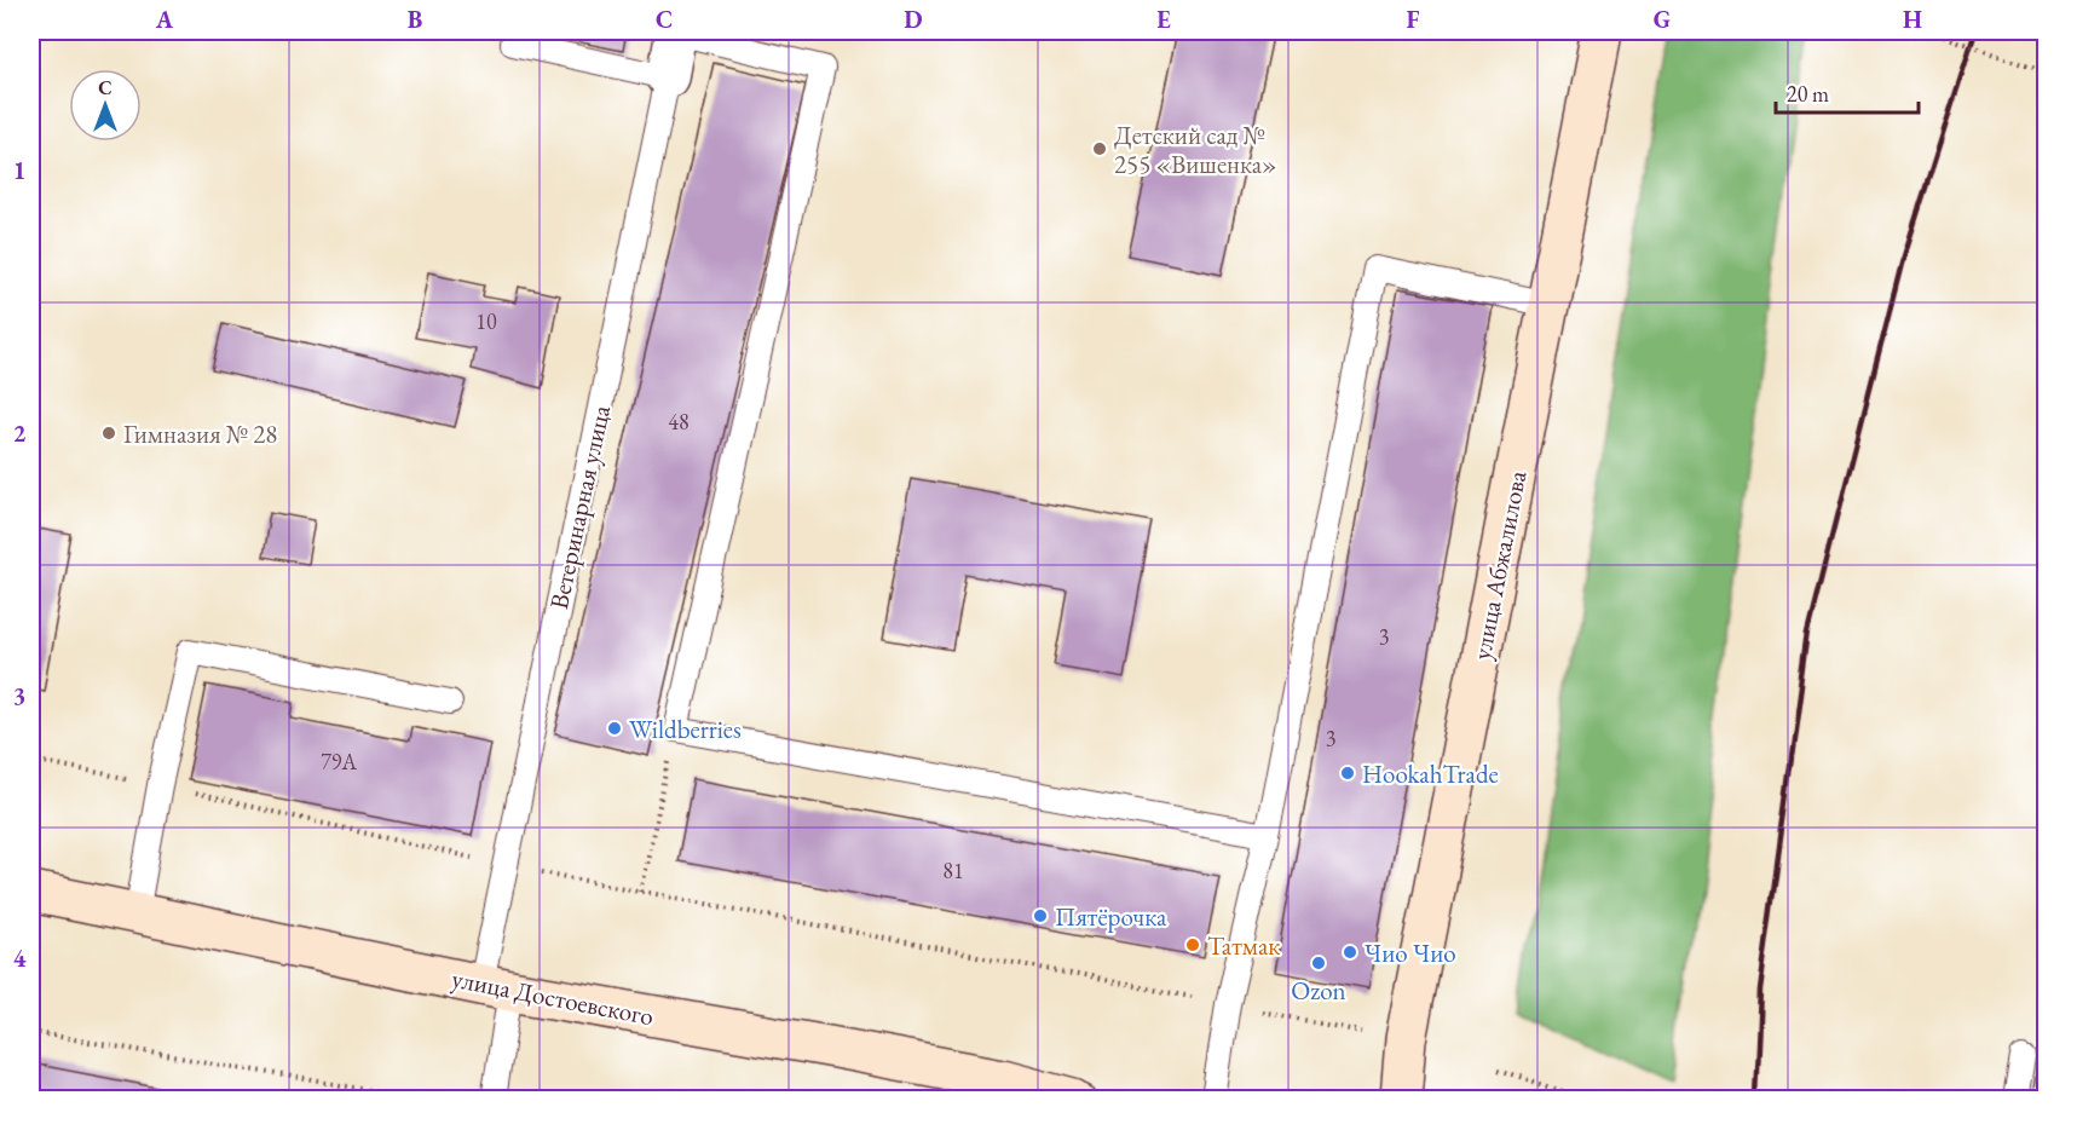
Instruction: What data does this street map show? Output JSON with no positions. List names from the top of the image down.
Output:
{
  "streets": {
    "street": ["Ветеринарная улица", "улица Абжалилова", "улица Достоевского"]
  },
  "crossings": [
    ["Ветеринарная улица", "улица Достоевского"]
  ],
  "places": [
    "Детский сад № 255 «Вишенка»",
    "Гимназия № 28",
    "Wildberries",
    "HookahTrade",
    "Пятёрочка",
    "Татмак",
    "Чио Чио",
    "Ozon"
  ],
  "house_numbers": [
    "10",
    "48",
    "3",
    "3",
    "79А",
    "81"
  ],
  "scale_bar": "20 m",
  "north": "top",
  "grid": {
    "columns": [
      "A",
      "B",
      "C",
      "D",
      "E",
      "F",
      "G",
      "H"
    ],
    "rows": [
      "1",
      "2",
      "3",
      "4"
    ]
  }
}
